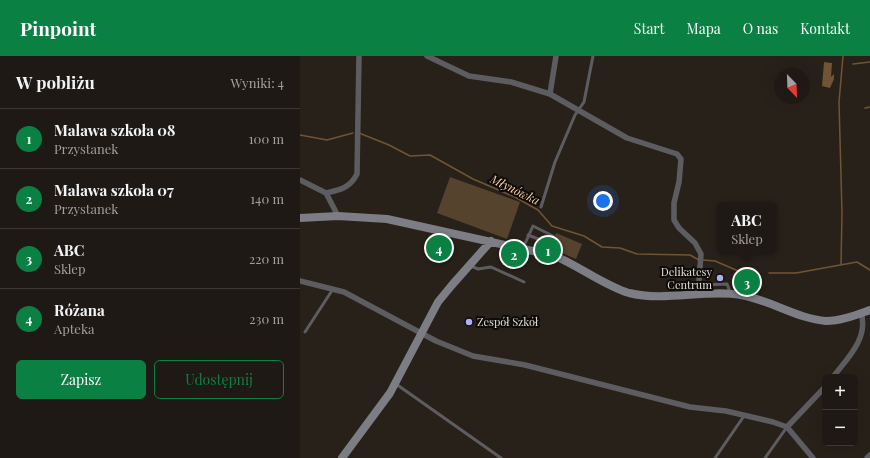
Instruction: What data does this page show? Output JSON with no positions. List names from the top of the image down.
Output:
{
  "water": ["Młynówka"],
  "places": ["Delikatesy Centrum", "Zespół Szkół"],
  "north": "bottom right",
  "page": {
    "header": "Pinpoint",
    "nav": [
      "Start",
      "Mapa",
      "O nas",
      "Kontakt"
    ],
    "heading": ["W pobliżu", "Wyniki: 4"],
    "list": [
      {
        "mark": "1",
        "name": "Malawa szkoła 08",
        "note": "Przystanek",
        "value": "100 m"
      },
      {
        "mark": "2",
        "name": "Malawa szkoła 07",
        "note": "Przystanek",
        "value": "140 m"
      },
      {
        "mark": "3",
        "name": "ABC",
        "note": "Sklep",
        "value": "220 m"
      },
      {
        "mark": "4",
        "name": "Różana",
        "note": "Apteka",
        "value": "230 m"
      }
    ],
    "popup": ["ABC", "Sklep"],
    "pins": [
      "4",
      "1",
      "2",
      "3"
    ],
    "buttons": ["Zapisz", "Udostępnij"],
    "map_buttons": ["+", "−"]
  }
}
